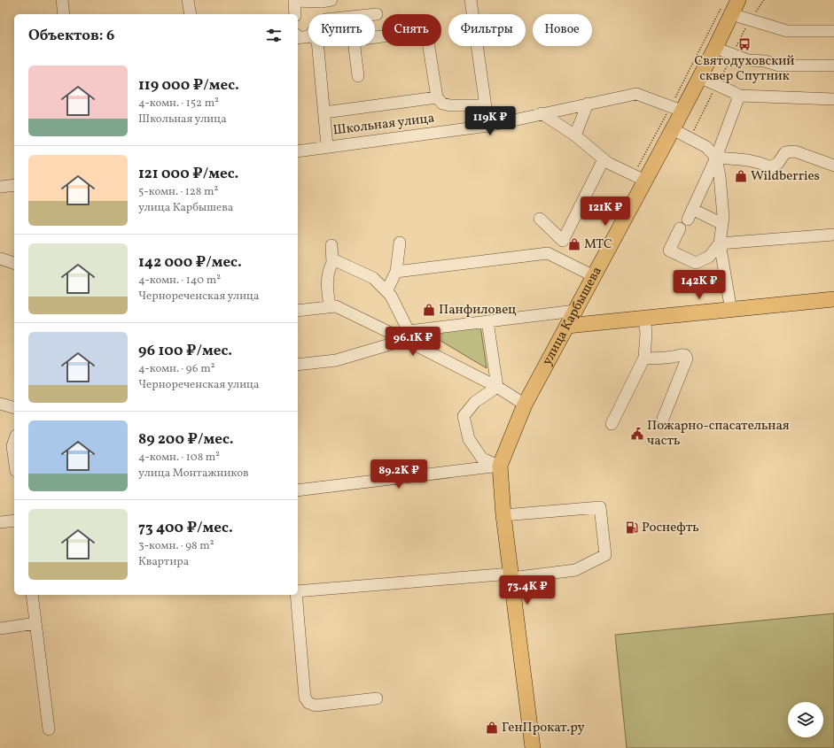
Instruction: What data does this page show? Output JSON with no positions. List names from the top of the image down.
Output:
{
  "streets": {
    "main road": ["улица Карбышева"],
    "street": ["Школьная улица"]
  },
  "crossings": [
    ["Школьная улица", "улица Карбышева"]
  ],
  "places": {
    "bus stop": ["Святодуховский сквер Спутник"],
    "shop": [
      "Wildberries",
      "МТС",
      "Панфиловец",
      "ГенПрокат.ру"
    ],
    "public building": ["Пожарно-спасательная часть"],
    "fuel station": ["Роснефть"]
  },
  "page": {
    "chip": [
      "Купить",
      "Снять",
      "Фильтры",
      "Новое"
    ],
    "heading": "Объектов: 6",
    "list": [
      {
        "name": "119 000 ₽/мес.",
        "note": "4-комн. · 152 m² · Школьная улица"
      },
      {
        "name": "121 000 ₽/мес.",
        "note": "5-комн. · 128 m² · улица Карбышева"
      },
      {
        "name": "142 000 ₽/мес.",
        "note": "4-комн. · 140 m² · Чернореченская улица"
      },
      {
        "name": "96 100 ₽/мес.",
        "note": "4-комн. · 96 m² · Чернореченская улица"
      },
      {
        "name": "89 200 ₽/мес.",
        "note": "4-комн. · 108 m² · улица Монтажников"
      },
      {
        "name": "73 400 ₽/мес.",
        "note": "3-комн. · 98 m² · Квартира"
      }
    ],
    "price": [
      "119K ₽",
      "121K ₽",
      "142K ₽",
      "96.1K ₽",
      "89.2K ₽",
      "73.4K ₽"
    ]
  }
}
